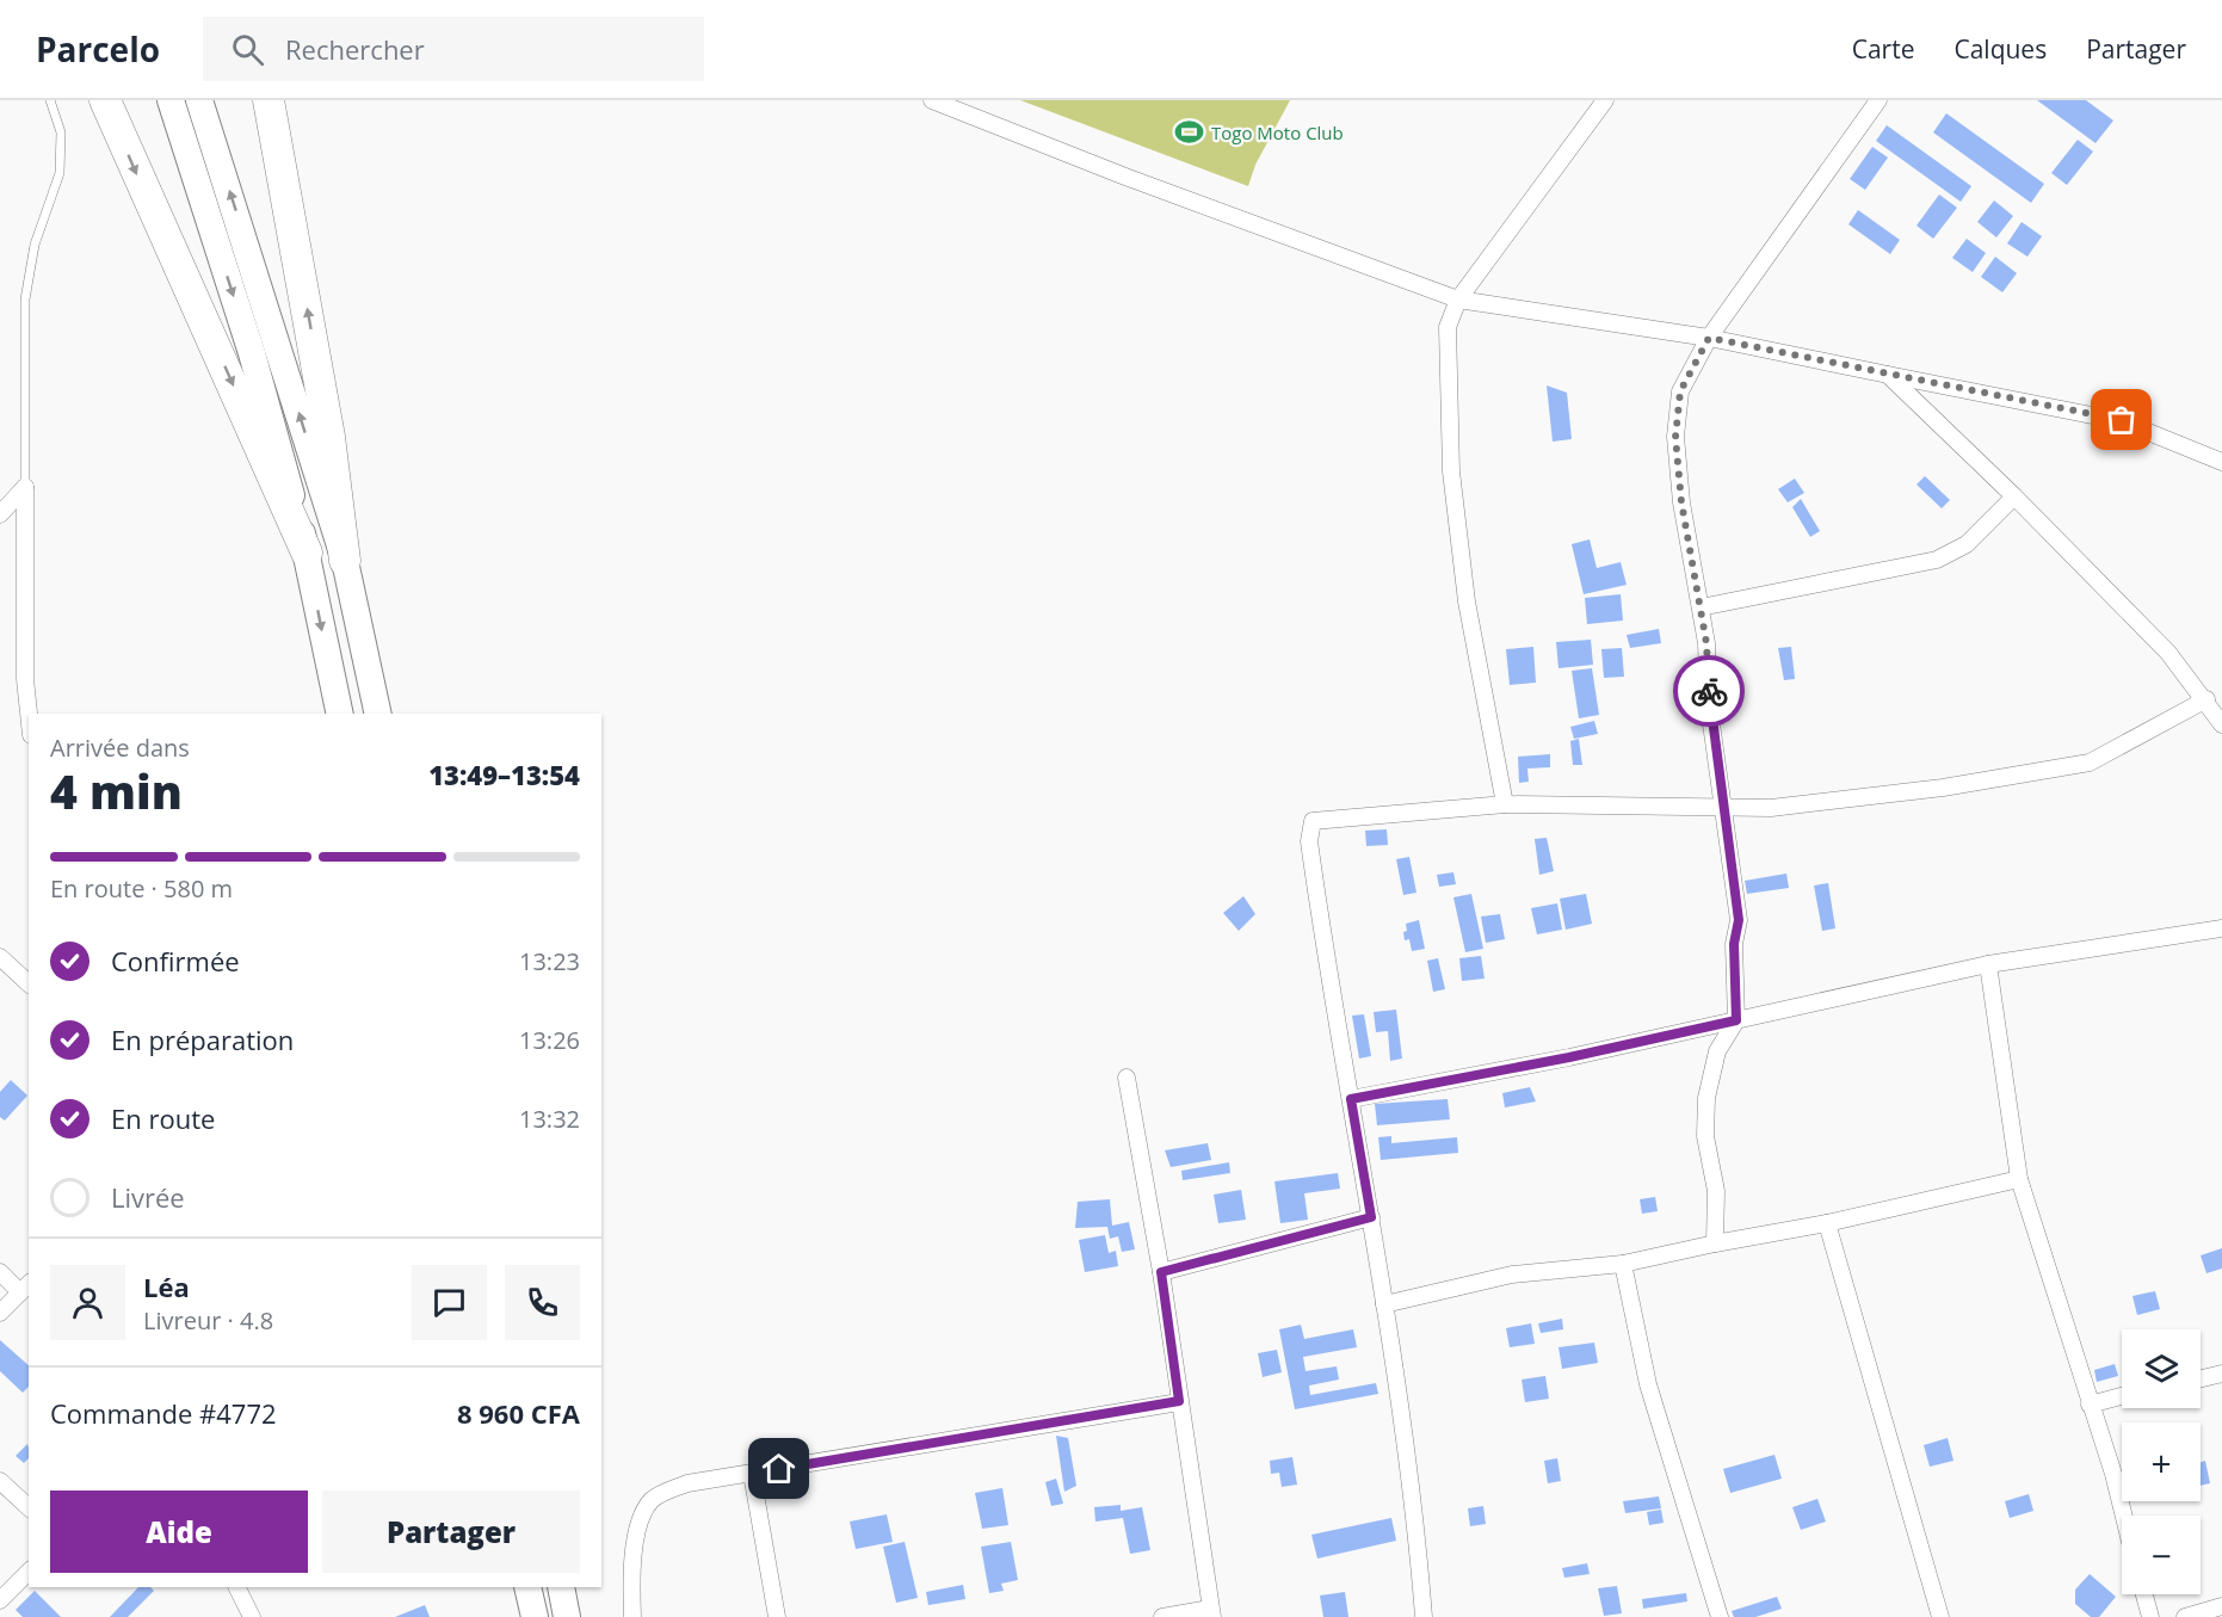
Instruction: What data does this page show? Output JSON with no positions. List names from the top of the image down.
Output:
{
  "places": {
    "sports": ["Togo Moto Club"]
  },
  "page": {
    "header": "Parcelo",
    "search": "Rechercher",
    "nav": ["Carte", "Calques", "Partager"],
    "heading": ["4 min", "Arrivée dans", "13:49–13:54"],
    "panel": [
      "Léa",
      "Livreur · 4.8",
      "Commande #4772",
      "8 960 CFA"
    ],
    "bar": "En route · 580 m",
    "list": [
      ["Confirmée", "13:23"],
      ["En préparation", "13:26"],
      ["En route", "13:32"],
      "Livrée"
    ],
    "map_buttons": ["+", "−"],
    "buttons": ["Aide", "Partager"]
  }
}
